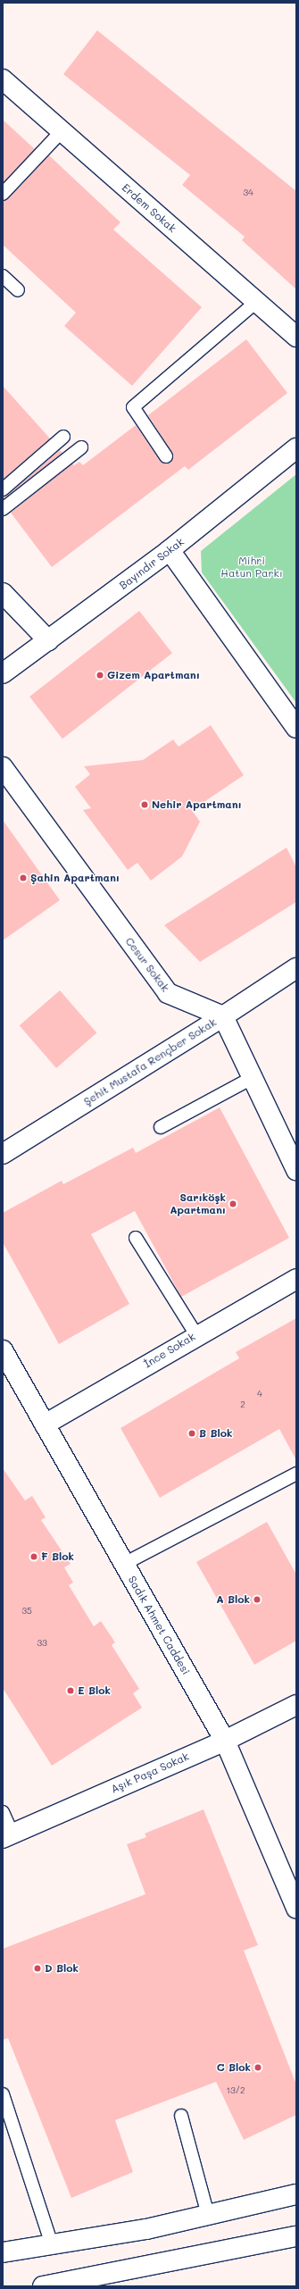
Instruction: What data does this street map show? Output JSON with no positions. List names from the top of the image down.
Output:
{
  "streets": {
    "street": [
      "Erdem Sokak",
      "Bayındır Sokak",
      "Cesur Sokak",
      "Şehit Mustafa Rençber Sokak",
      "İnce Sokak",
      "Sadık Ahmet Caddesi",
      "Aşık Paşa Sokak"
    ]
  },
  "crossings": [
    ["Cesur Sokak", "Şehit Mustafa Rençber Sokak"],
    ["İnce Sokak", "Sadık Ahmet Caddesi"],
    ["Sadık Ahmet Caddesi", "Aşık Paşa Sokak"]
  ],
  "parks": ["Mihri Hatun Parkı"],
  "places": [
    "Gizem Apartmanı",
    "Nehir Apartmanı",
    "Şahin Apartmanı",
    "Sarıköşk Apartmanı",
    "B Blok",
    "F Blok",
    "A Blok",
    "E Blok",
    "D Blok",
    "C Blok"
  ],
  "house_numbers": [
    "34",
    "4",
    "2",
    "35",
    "33",
    "13/2"
  ]
}
